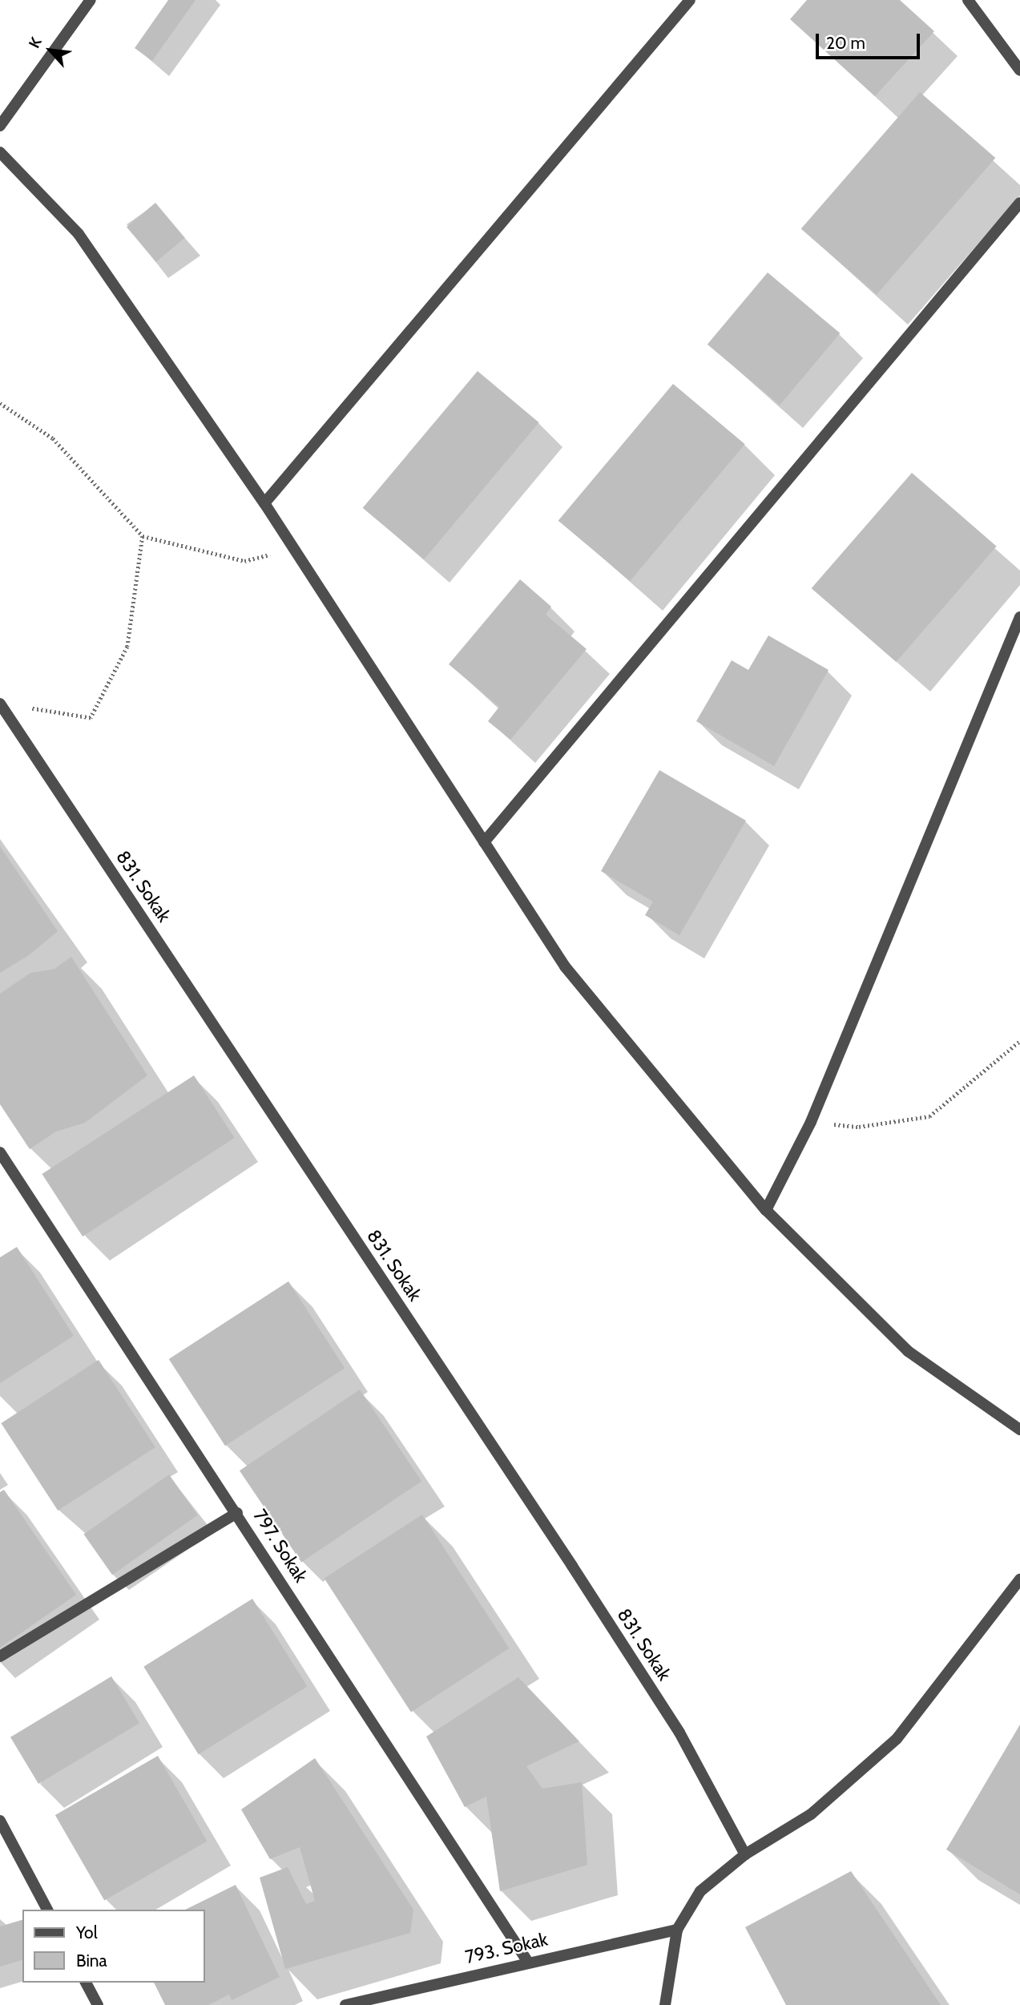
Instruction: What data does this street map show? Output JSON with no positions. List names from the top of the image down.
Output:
{
  "streets": {
    "street": ["831. Sokak", "797. Sokak", "793. Sokak"]
  },
  "crossings": [
    ["797. Sokak", "793. Sokak"]
  ],
  "legend": ["Yol", "Bina"],
  "scale_bar": "20 m",
  "north": "top left"
}
